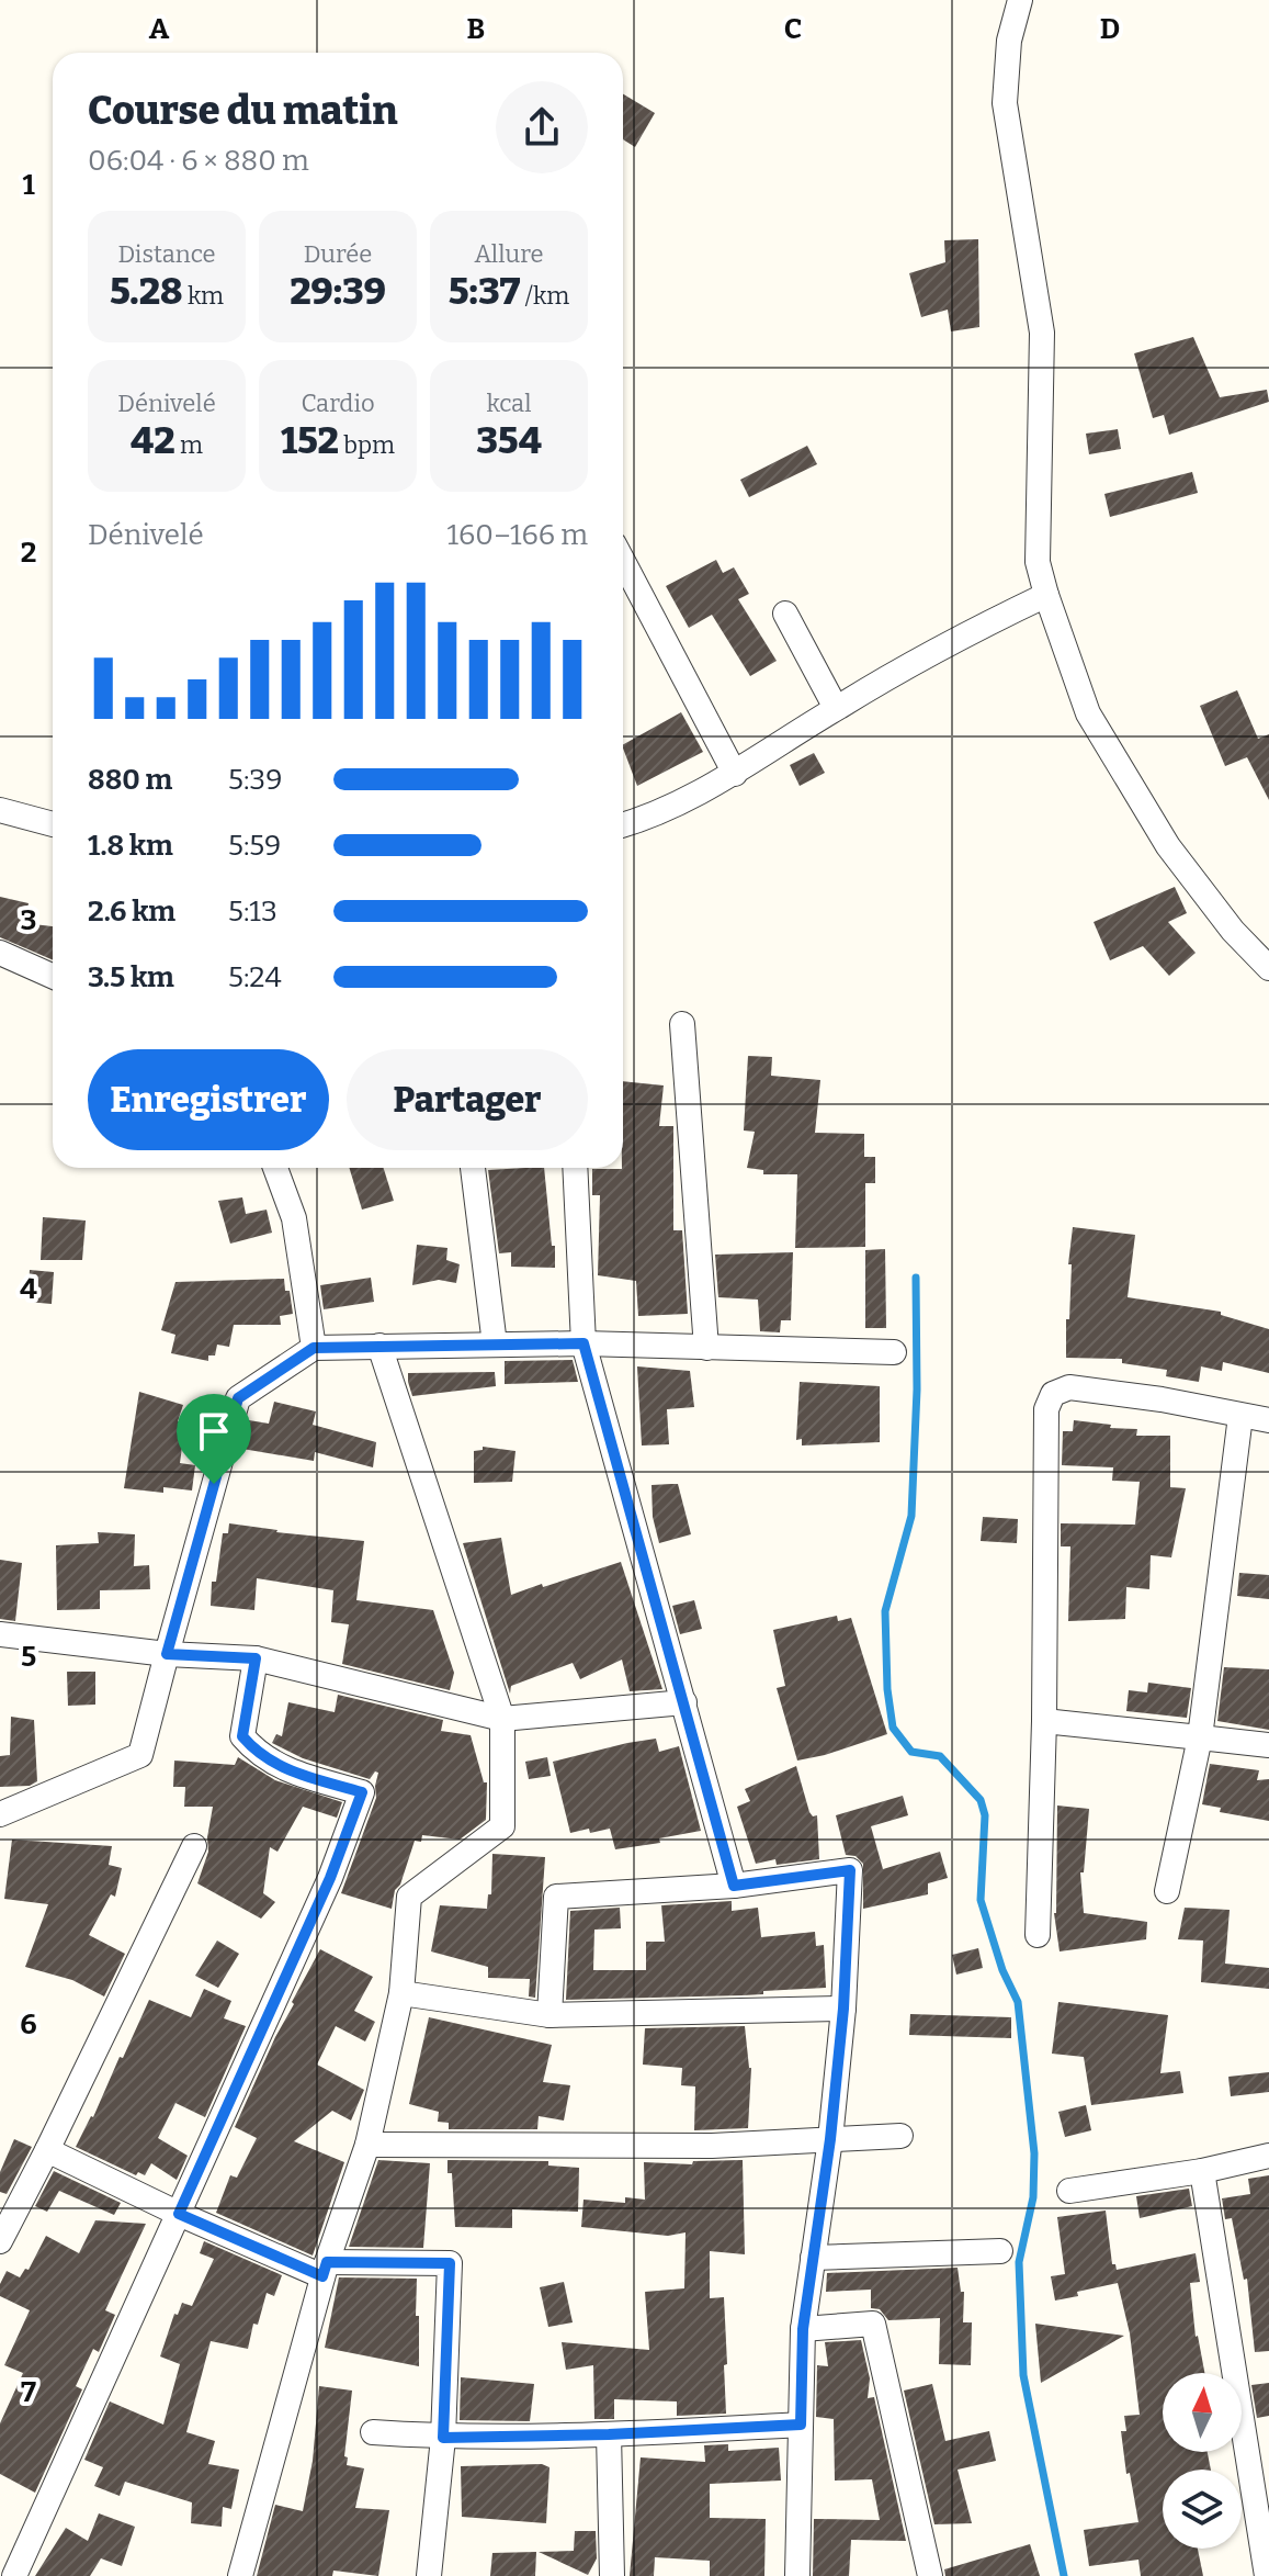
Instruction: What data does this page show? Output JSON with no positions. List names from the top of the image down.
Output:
{
  "north": "top",
  "page": {
    "heading": ["Course du matin", "06:04 · 6 × 880 m"],
    "stats": [
      ["Distance", "5.28 km"],
      ["Durée", "29:39"],
      ["Allure", "5:37 /km"],
      ["Dénivelé", "42 m"],
      ["Cardio", "152 bpm"],
      ["kcal", "354"]
    ],
    "chart": ["Dénivelé", "160–166 m"],
    "list": [
      {
        "name": "880 m",
        "note": "5:39"
      },
      {
        "name": "1.8 km",
        "note": "5:59"
      },
      {
        "name": "2.6 km",
        "note": "5:13"
      },
      {
        "name": "3.5 km",
        "note": "5:24"
      }
    ],
    "buttons": ["Enregistrer", "Partager"]
  },
  "grid": {
    "columns": [
      "A",
      "B",
      "C",
      "D"
    ],
    "rows": [
      "1",
      "2",
      "3",
      "4",
      "5",
      "6",
      "7"
    ]
  }
}
